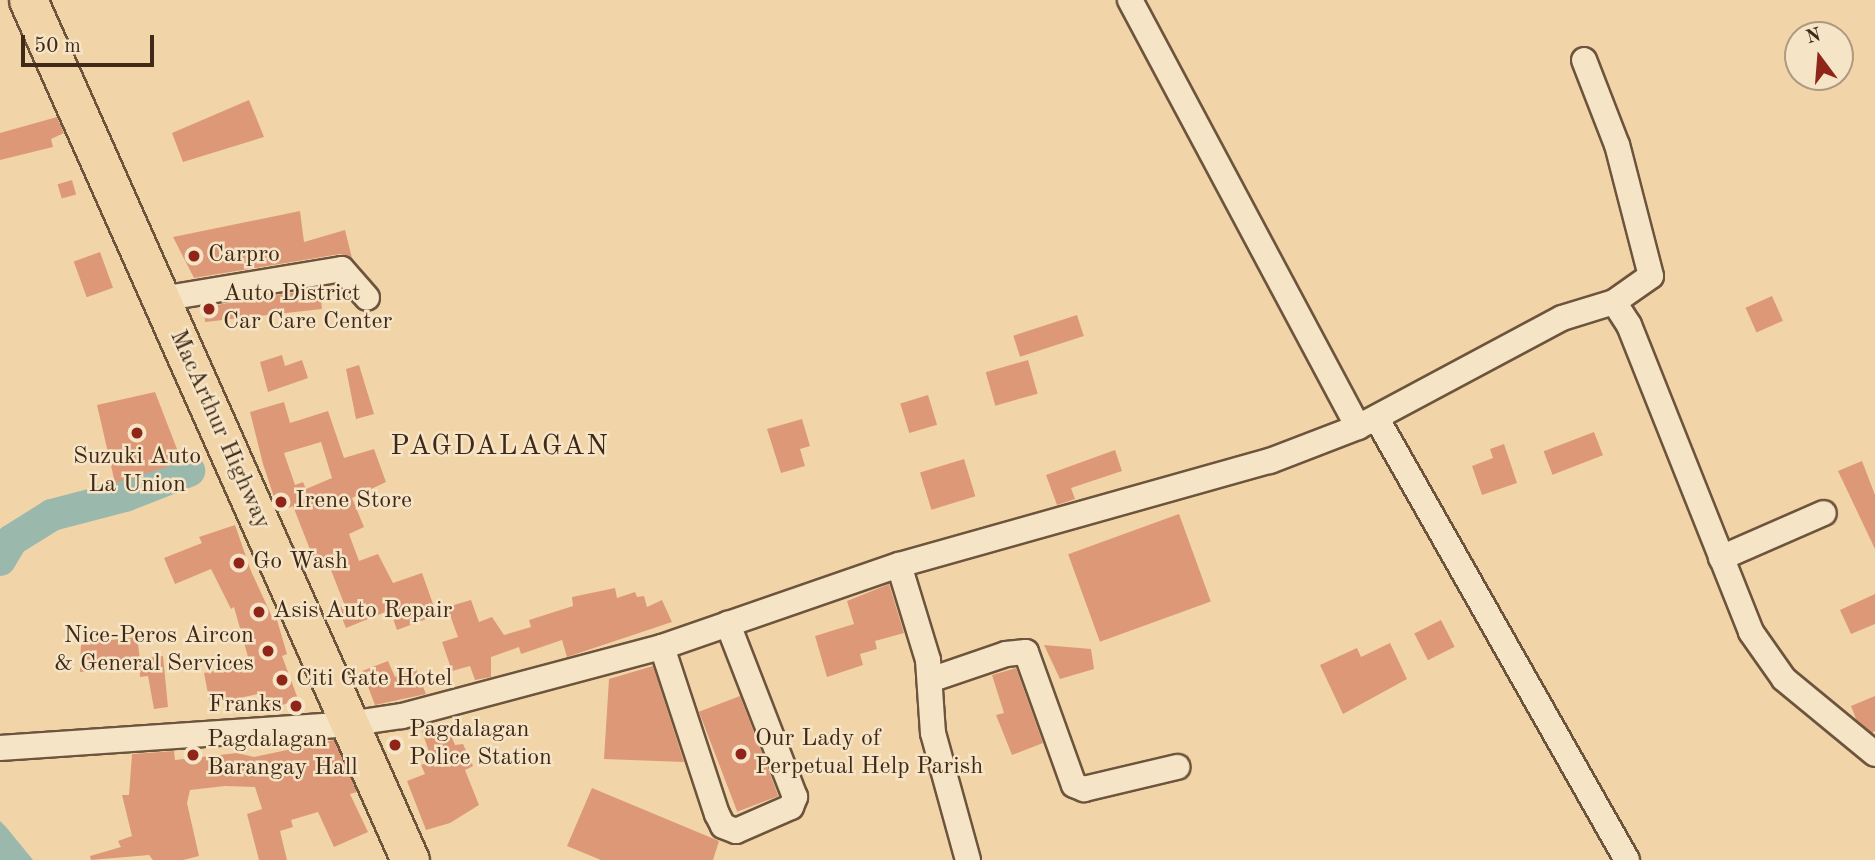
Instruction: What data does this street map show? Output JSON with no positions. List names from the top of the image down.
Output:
{
  "streets": {
    "highway": ["MacArthur Highway"]
  },
  "districts": ["PAGDALAGAN"],
  "places": [
    "Carpro",
    "Auto District Car Care Center",
    "Suzuki Auto La Union",
    "Irene Store",
    "Go Wash",
    "Asis Auto Repair",
    "Nice-Peros Aircon & General Services",
    "Citi Gate Hotel",
    "Franks",
    "Pagdalagan Police Station",
    "Our Lady of Perpetual Help Parish",
    "Pagdalagan Barangay Hall"
  ],
  "scale_bar": "50 m",
  "north": "top"
}
